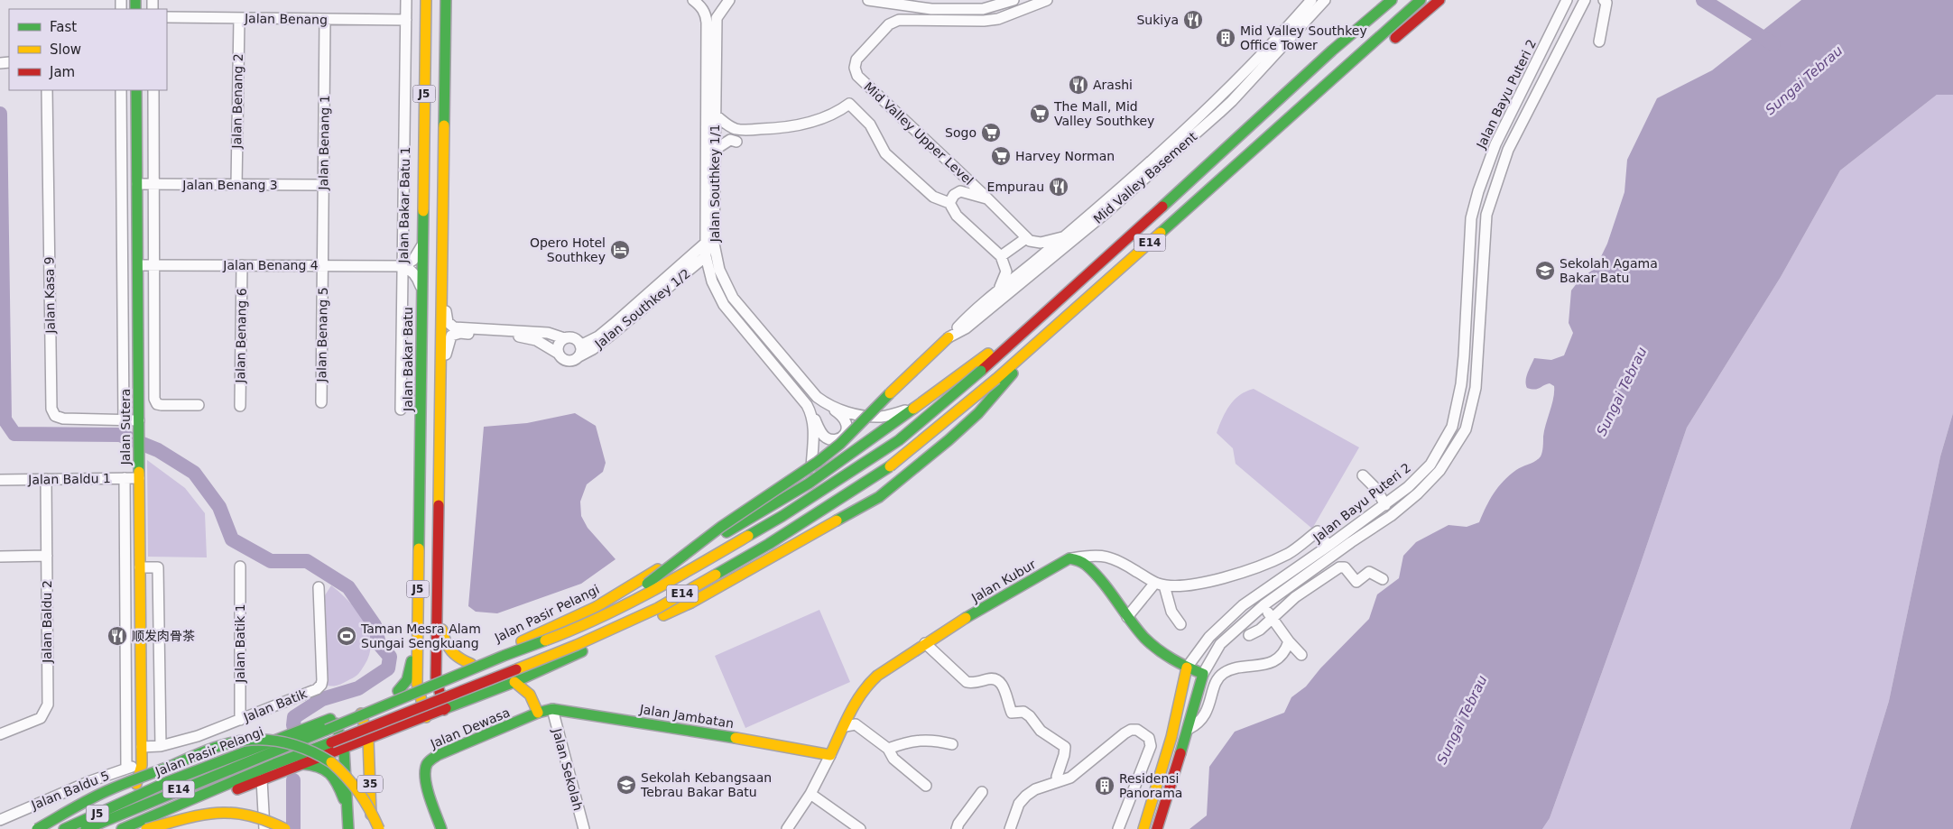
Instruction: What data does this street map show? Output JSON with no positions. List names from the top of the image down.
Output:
{
  "streets": {
    "main road": [
      "J5",
      "Jalan Bayu Puteri 2",
      "E14",
      "Jalan Bakar Batu",
      "Jalan Sutera",
      "Jalan Kubur",
      "Jalan Pasir Pelangi",
      "Jalan Jambatan",
      "Jalan Dewasa",
      "35"
    ],
    "street": [
      "Jalan Benang",
      "Jalan Benang 2",
      "Mid Valley Upper Level",
      "Jalan Benang 1",
      "Mid Valley Basement",
      "Jalan Southkey 1/1",
      "Jalan Benang 3",
      "Jalan Bakar Batu 1",
      "Jalan Benang 4",
      "Jalan Kasa 9",
      "Jalan Southkey 1/2",
      "Jalan Benang 5",
      "Jalan Benang 6",
      "Jalan Baldu 1",
      "Jalan Baldu 2",
      "Jalan Batik 1",
      "Jalan Batik",
      "Jalan Sekolah",
      "Jalan Baldu 5"
    ]
  },
  "crossings": [
    ["Jalan Benang", "Jalan Benang 2"],
    ["Jalan Benang", "Jalan Benang 1"],
    ["Jalan Benang", "Jalan Bakar Batu 1"],
    ["J5", "Jalan Pasir Pelangi"],
    ["Jalan Benang 2", "Jalan Benang 3"],
    ["Jalan Benang 1", "Jalan Benang 3"],
    ["Jalan Benang 1", "Jalan Benang 4"],
    ["Jalan Benang 1", "Jalan Benang 5"],
    ["Jalan Southkey 1/1", "Jalan Southkey 1/2"],
    ["Jalan Southkey 1/1", "Jalan Pasir Pelangi"],
    ["Jalan Benang 3", "Jalan Sutera"],
    ["Jalan Bakar Batu 1", "Jalan Benang 4"],
    ["E14", "Jalan Pasir Pelangi"],
    ["Jalan Benang 4", "Jalan Benang 5"],
    ["Jalan Benang 4", "Jalan Benang 6"],
    ["Jalan Benang 4", "Jalan Sutera"],
    ["Jalan Kasa 9", "Jalan Sutera"],
    ["Jalan Bakar Batu", "Jalan Pasir Pelangi"],
    ["Jalan Sutera", "Jalan Baldu 1"],
    ["Jalan Sutera", "Jalan Pasir Pelangi"],
    ["Jalan Sutera", "Jalan Batik"],
    ["Jalan Sutera", "Jalan Baldu 5"],
    ["Jalan Baldu 1", "Jalan Baldu 2"],
    ["Jalan Kubur", "Jalan Jambatan"],
    ["Jalan Pasir Pelangi", "35"],
    ["Jalan Batik 1", "Jalan Batik"],
    ["Jalan Jambatan", "Jalan Dewasa"],
    ["Jalan Jambatan", "Jalan Sekolah"]
  ],
  "water": ["Sungai Tebrau"],
  "places": {
    "restaurant": [
      "Sukiya",
      "Arashi",
      "Empurau",
      "顺发肉骨茶"
    ],
    "building": ["Mid Valley Southkey Office Tower", "Residensi Panorama"],
    "supermarket": ["The Mall, Mid Valley Southkey", "Sogo", "Harvey Norman"],
    "hotel": ["Opero Hotel Southkey"],
    "school or university": ["Sekolah Agama Bakar Batu", "Sekolah Kebangsaan Tebrau Bakar Batu"],
    "sports": ["Taman Mesra Alam Sungai Sengkuang"]
  },
  "legend": ["Fast", "Slow", "Jam"]
}
